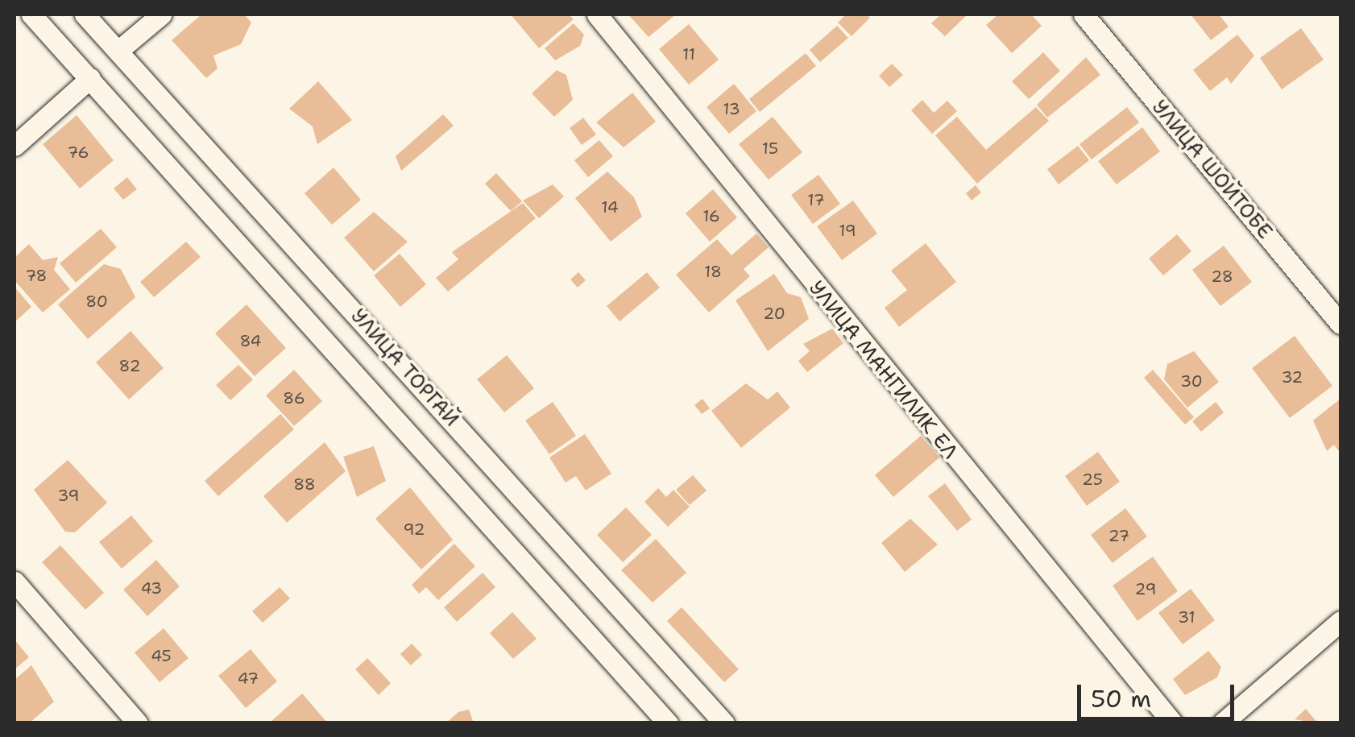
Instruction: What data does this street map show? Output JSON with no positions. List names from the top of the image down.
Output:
{
  "streets": {
    "street": ["УЛИЦА ШОЙТОБЕ", "УЛИЦА ТОРГАЙ", "УЛИЦА МАНГИЛИК ЕЛ"]
  },
  "house_numbers": [
    "11",
    "13",
    "15",
    "76",
    "17",
    "14",
    "16",
    "19",
    "18",
    "78",
    "28",
    "80",
    "20",
    "84",
    "82",
    "32",
    "30",
    "86",
    "25",
    "88",
    "39",
    "92",
    "27",
    "43",
    "29",
    "31",
    "45",
    "47"
  ],
  "scale_bar": "50 m"
}
